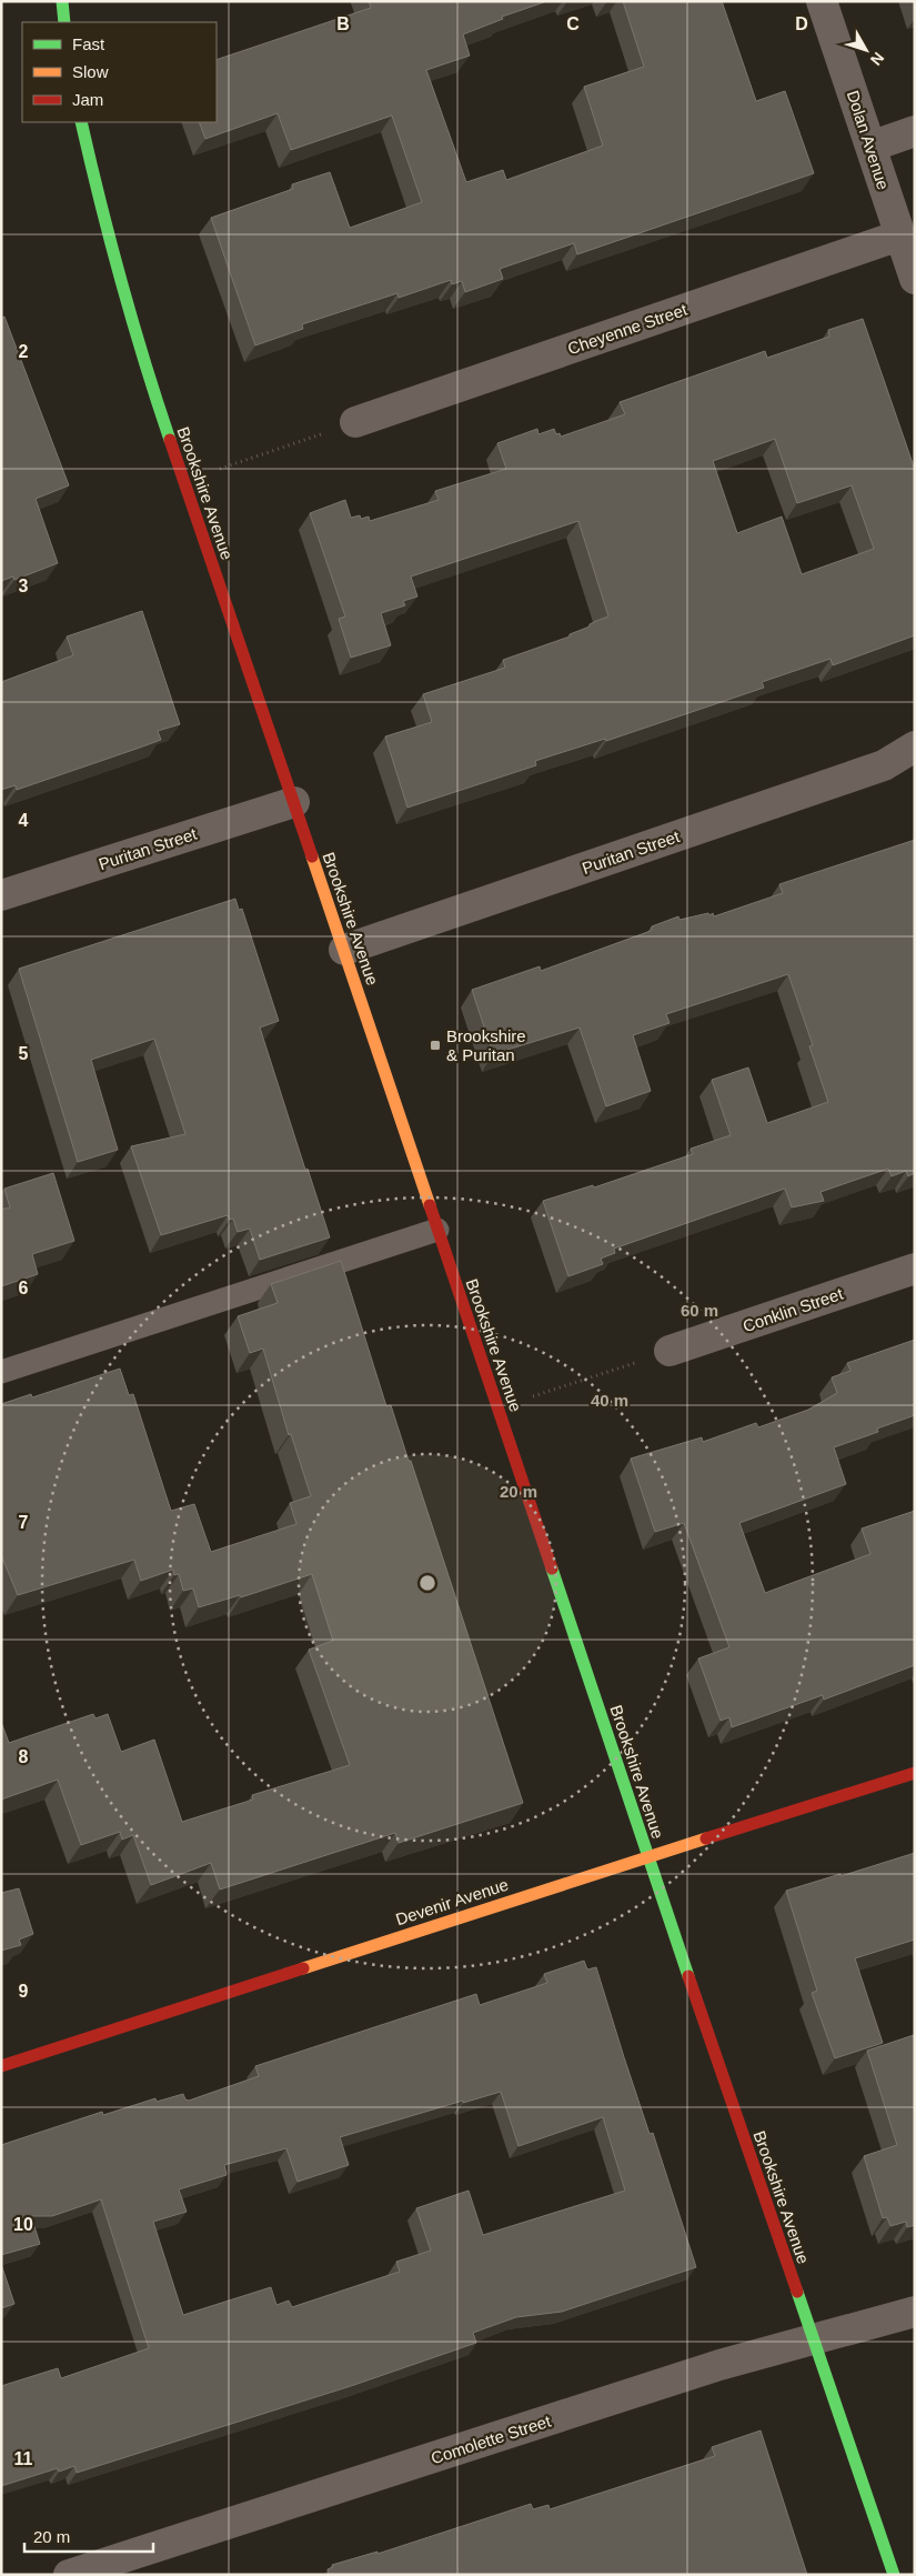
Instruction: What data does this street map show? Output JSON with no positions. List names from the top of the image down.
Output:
{
  "streets": {
    "street": [
      "Dolan Avenue",
      "Cheyenne Street",
      "Brookshire Avenue",
      "Puritan Street",
      "Conklin Street",
      "Devenir Avenue",
      "Comolette Street"
    ]
  },
  "crossings": [
    ["Dolan Avenue", "Cheyenne Street"],
    ["Brookshire Avenue", "Puritan Street"],
    ["Brookshire Avenue", "Devenir Avenue"],
    ["Brookshire Avenue", "Comolette Street"]
  ],
  "places": {
    "transit": ["Brookshire & Puritan"]
  },
  "legend": ["Fast", "Slow", "Jam"],
  "scale_bar": "20 m",
  "north": "bottom right",
  "grid": {
    "columns": ["B", "C", "D"],
    "rows": [
      "2",
      "3",
      "4",
      "5",
      "6",
      "7",
      "8",
      "9",
      "10",
      "11"
    ]
  },
  "rings": ["60 m", "40 m", "20 m"]
}
